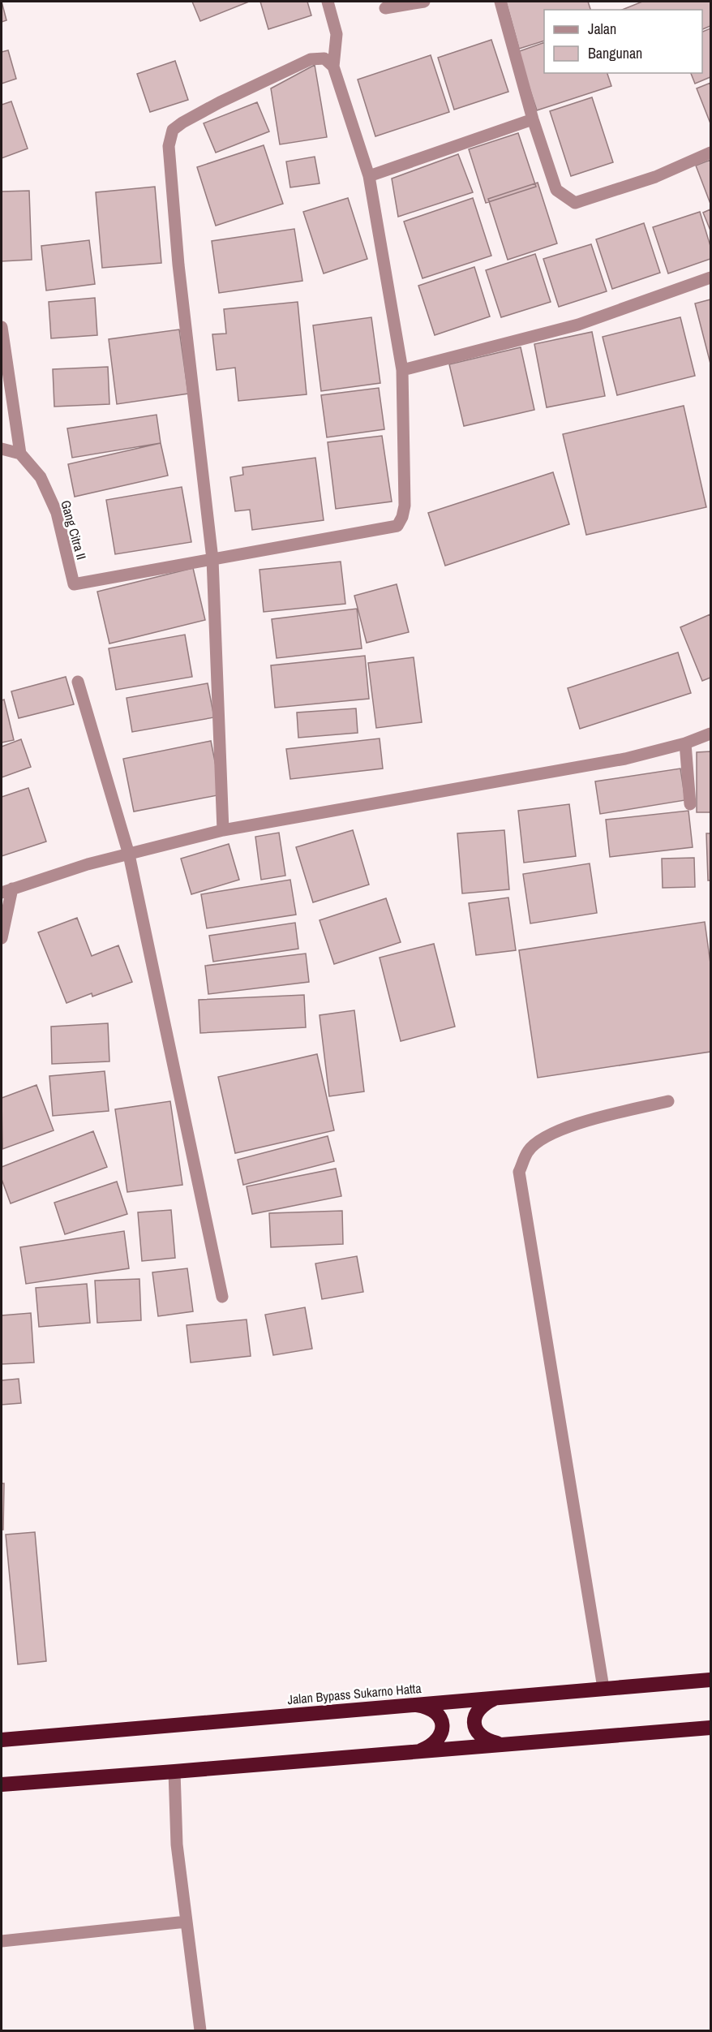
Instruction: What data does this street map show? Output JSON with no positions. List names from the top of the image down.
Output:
{
  "streets": {
    "highway": ["Jalan Bypass Sukarno Hatta"],
    "street": ["Gang Citra II"]
  },
  "legend": ["Jalan", "Bangunan"]
}
